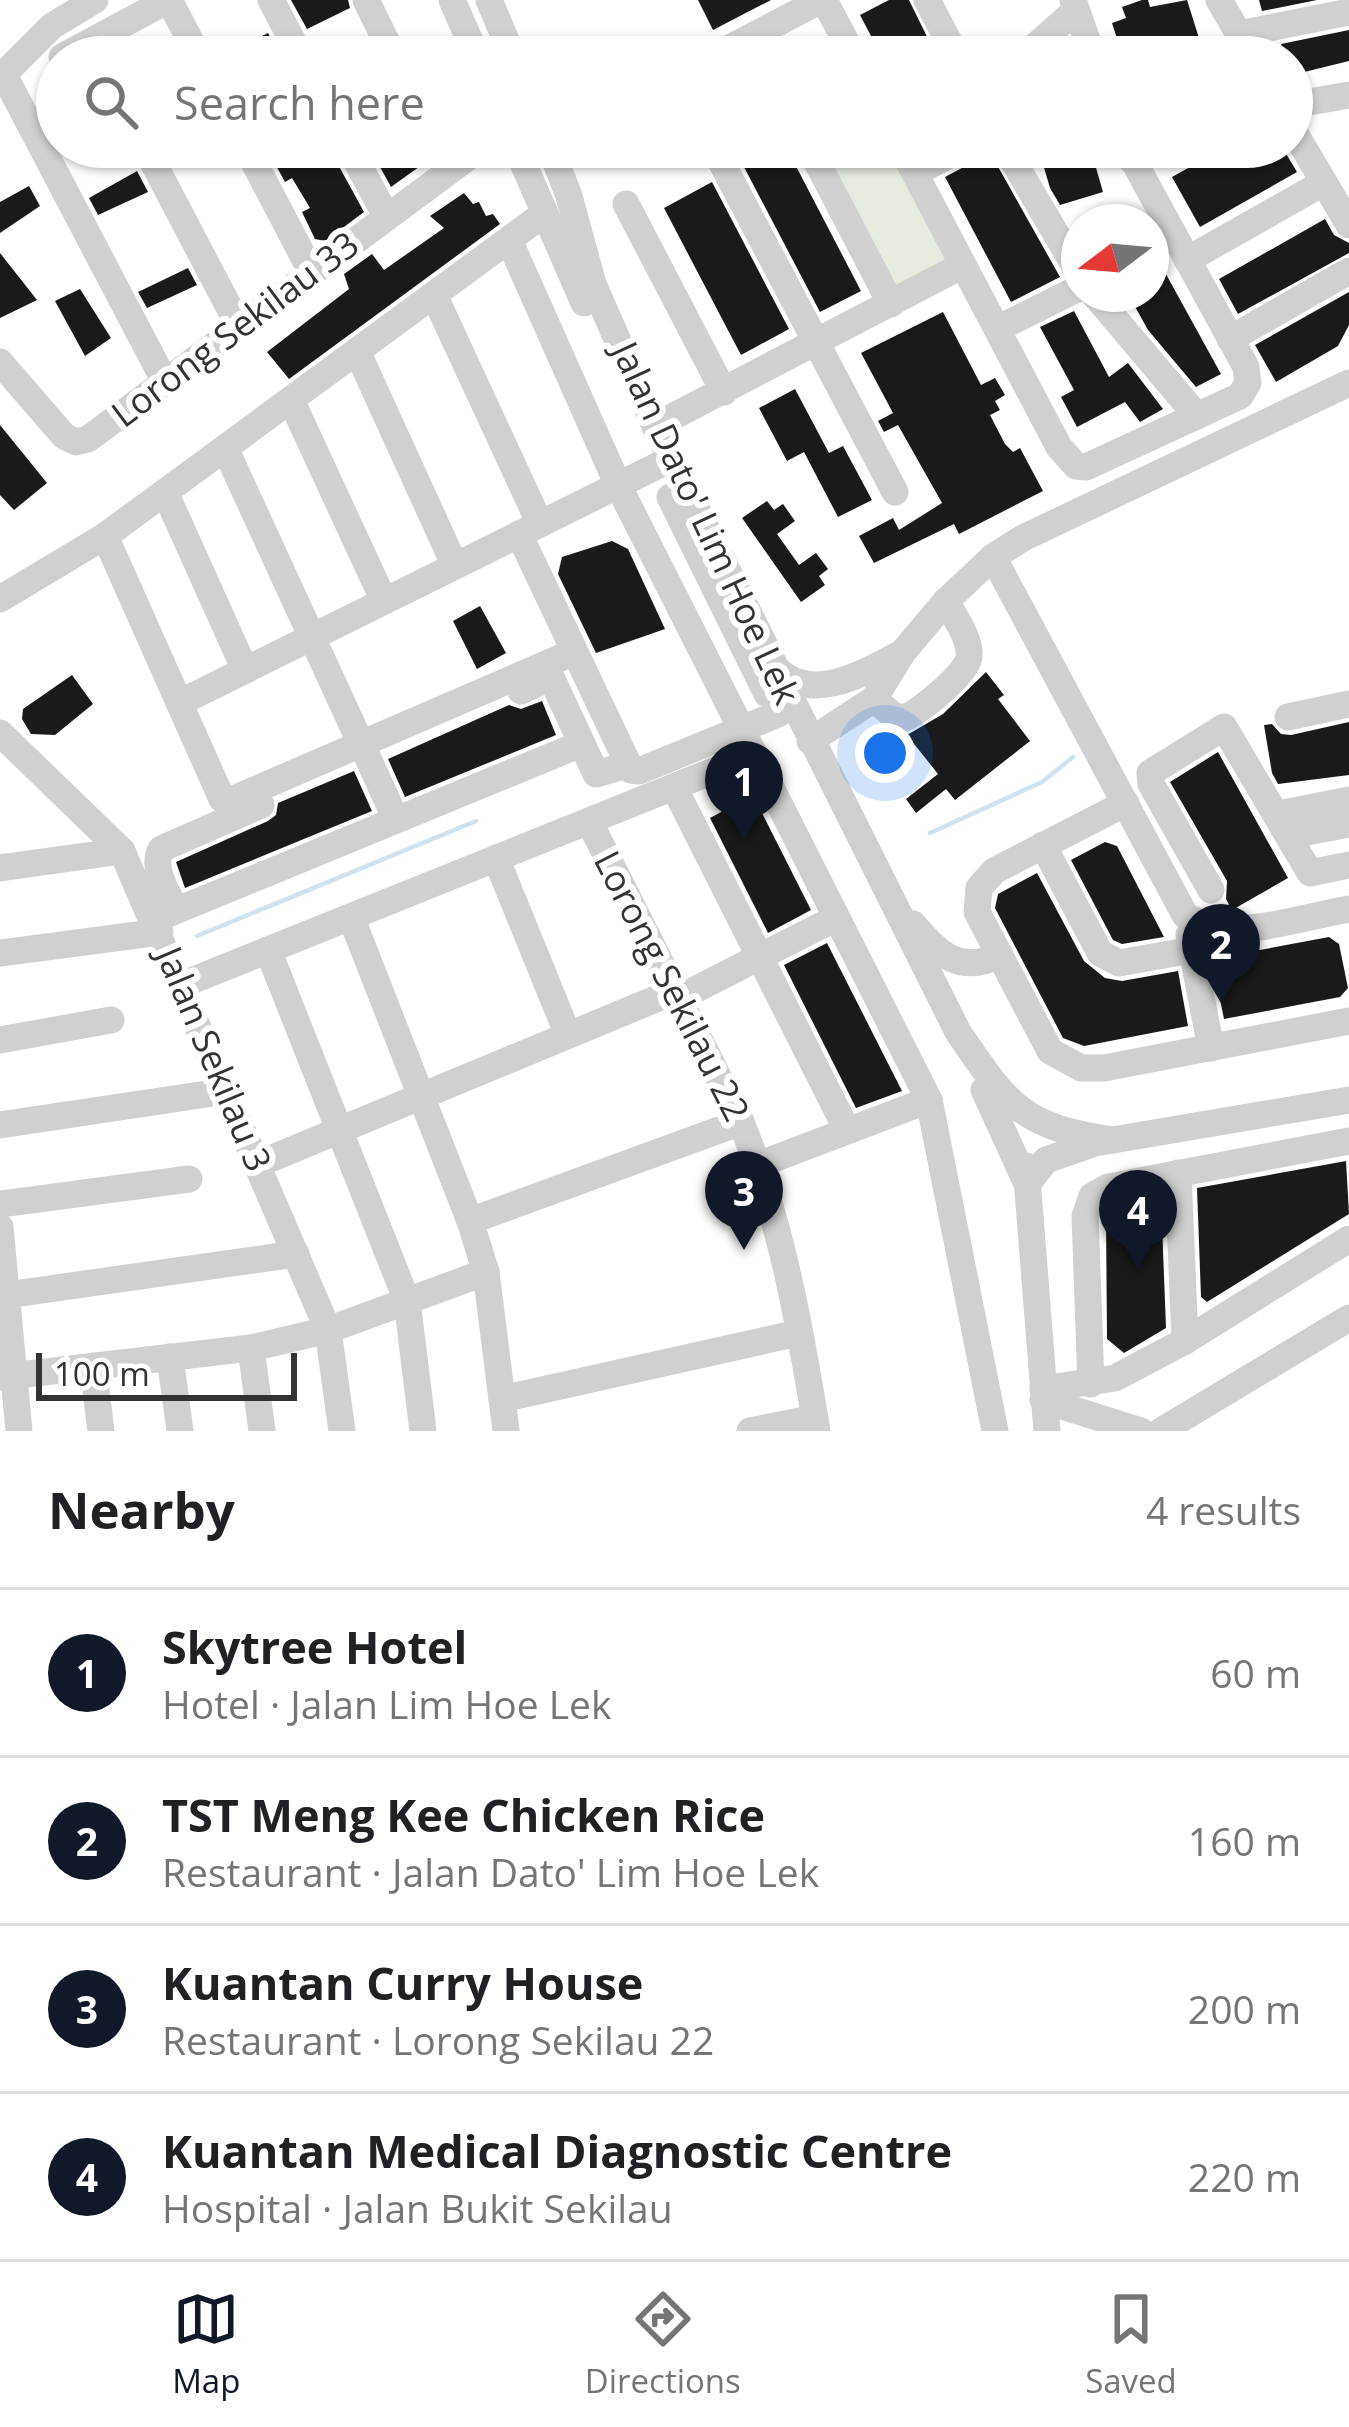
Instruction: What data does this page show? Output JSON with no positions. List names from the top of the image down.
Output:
{
  "streets": {
    "street": [
      "Lorong Sekilau 33",
      "Jalan Dato' Lim Hoe Lek",
      "Lorong Sekilau 22",
      "Jalan Sekilau 3"
    ]
  },
  "scale_bar": "100 m",
  "north": "left",
  "page": {
    "search": "Search here",
    "pins": [
      "1",
      "2",
      "3",
      "4"
    ],
    "scale": "100 m",
    "heading": ["Nearby", "4 results"],
    "list": [
      {
        "mark": "1",
        "name": "Skytree Hotel",
        "note": "Hotel · Jalan Lim Hoe Lek",
        "value": "60 m"
      },
      {
        "mark": "2",
        "name": "TST Meng Kee Chicken Rice",
        "note": "Restaurant · Jalan Dato' Lim Hoe Lek",
        "value": "160 m"
      },
      {
        "mark": "3",
        "name": "Kuantan Curry House",
        "note": "Restaurant · Lorong Sekilau 22",
        "value": "200 m"
      },
      {
        "mark": "4",
        "name": "Kuantan Medical Diagnostic Centre",
        "note": "Hospital · Jalan Bukit Sekilau",
        "value": "220 m"
      }
    ],
    "nav": ["Map", "Directions", "Saved"]
  }
}
